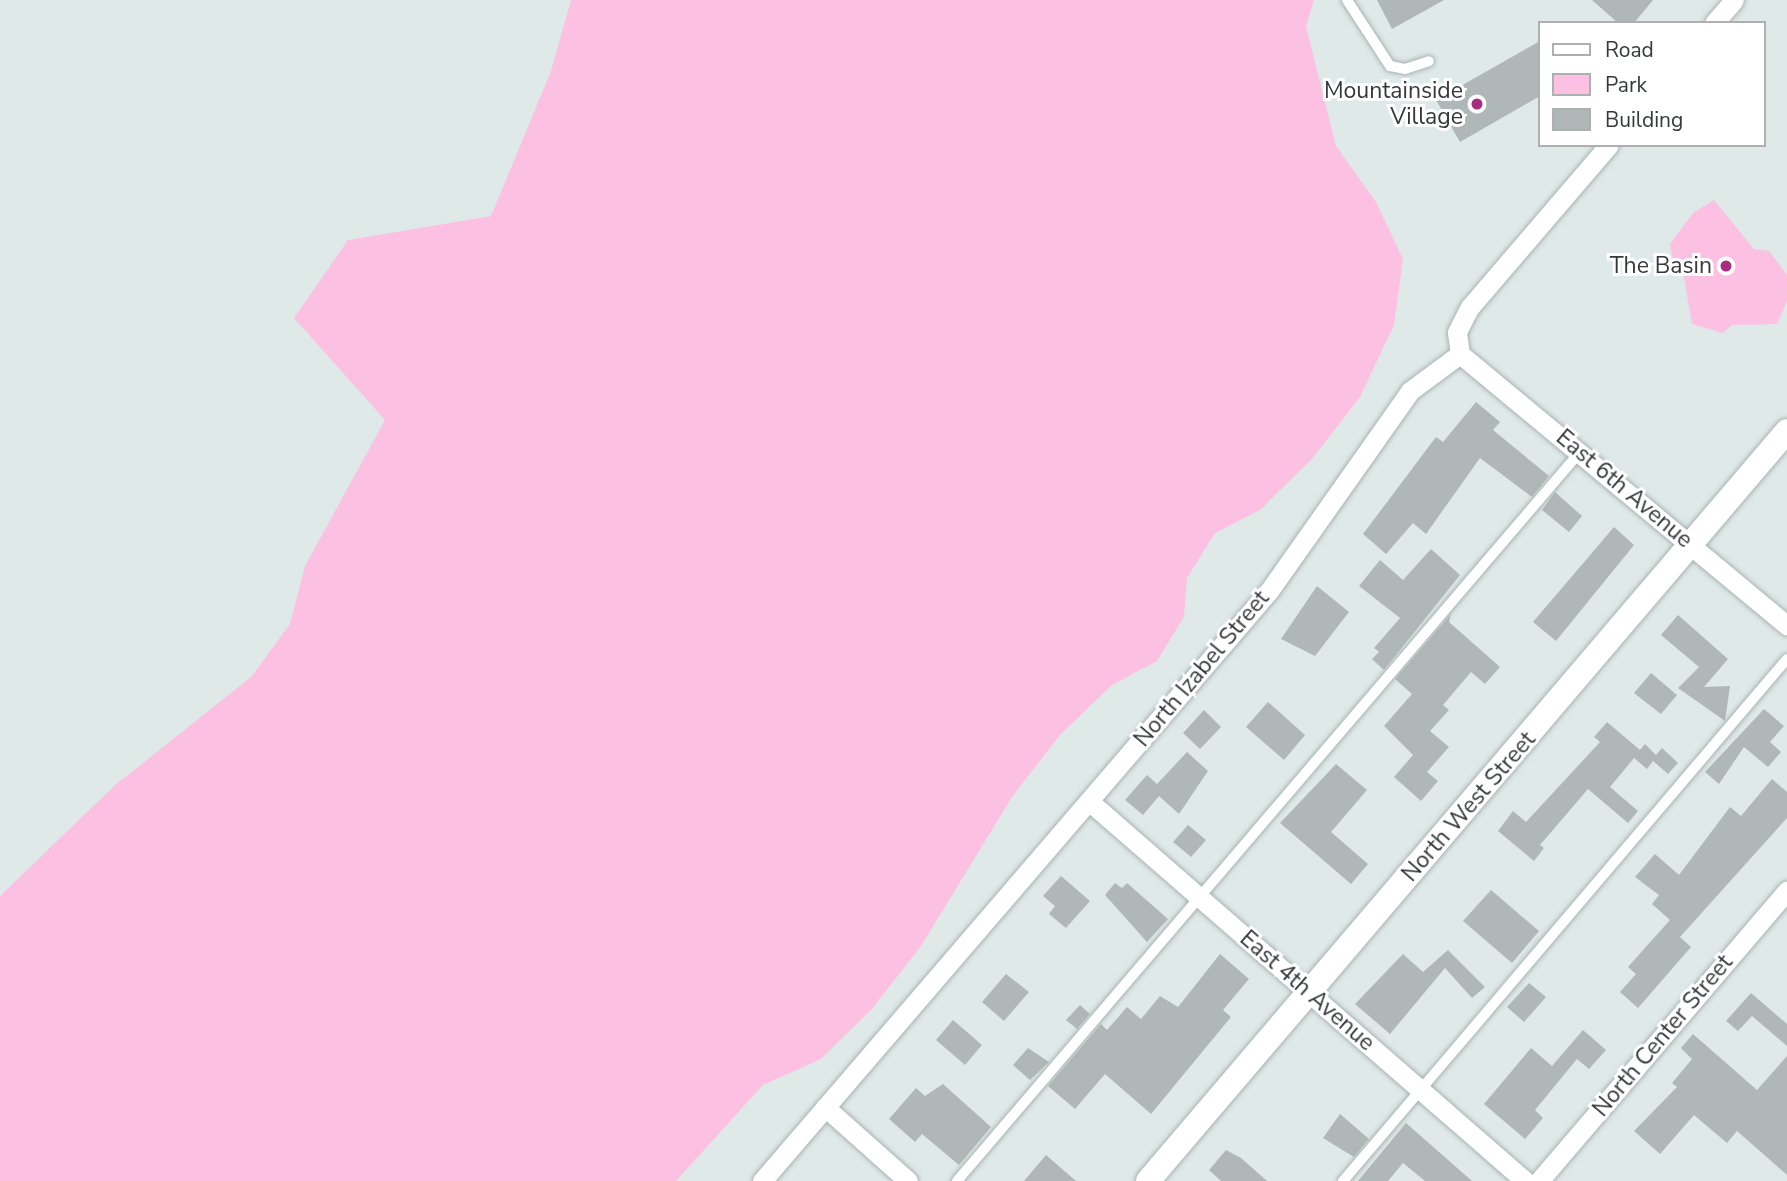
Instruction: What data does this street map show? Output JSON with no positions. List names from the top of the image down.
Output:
{
  "streets": {
    "street": [
      "East 6th Avenue",
      "North Izabel Street",
      "North West Street",
      "East 4th Avenue",
      "North Center Street"
    ]
  },
  "crossings": [
    ["East 6th Avenue", "North Izabel Street"],
    ["East 6th Avenue", "North West Street"],
    ["North Izabel Street", "East 4th Avenue"],
    ["North West Street", "East 4th Avenue"]
  ],
  "places": ["Mountainside Village", "The Basin"],
  "legend": ["Road", "Park", "Building"]
}
